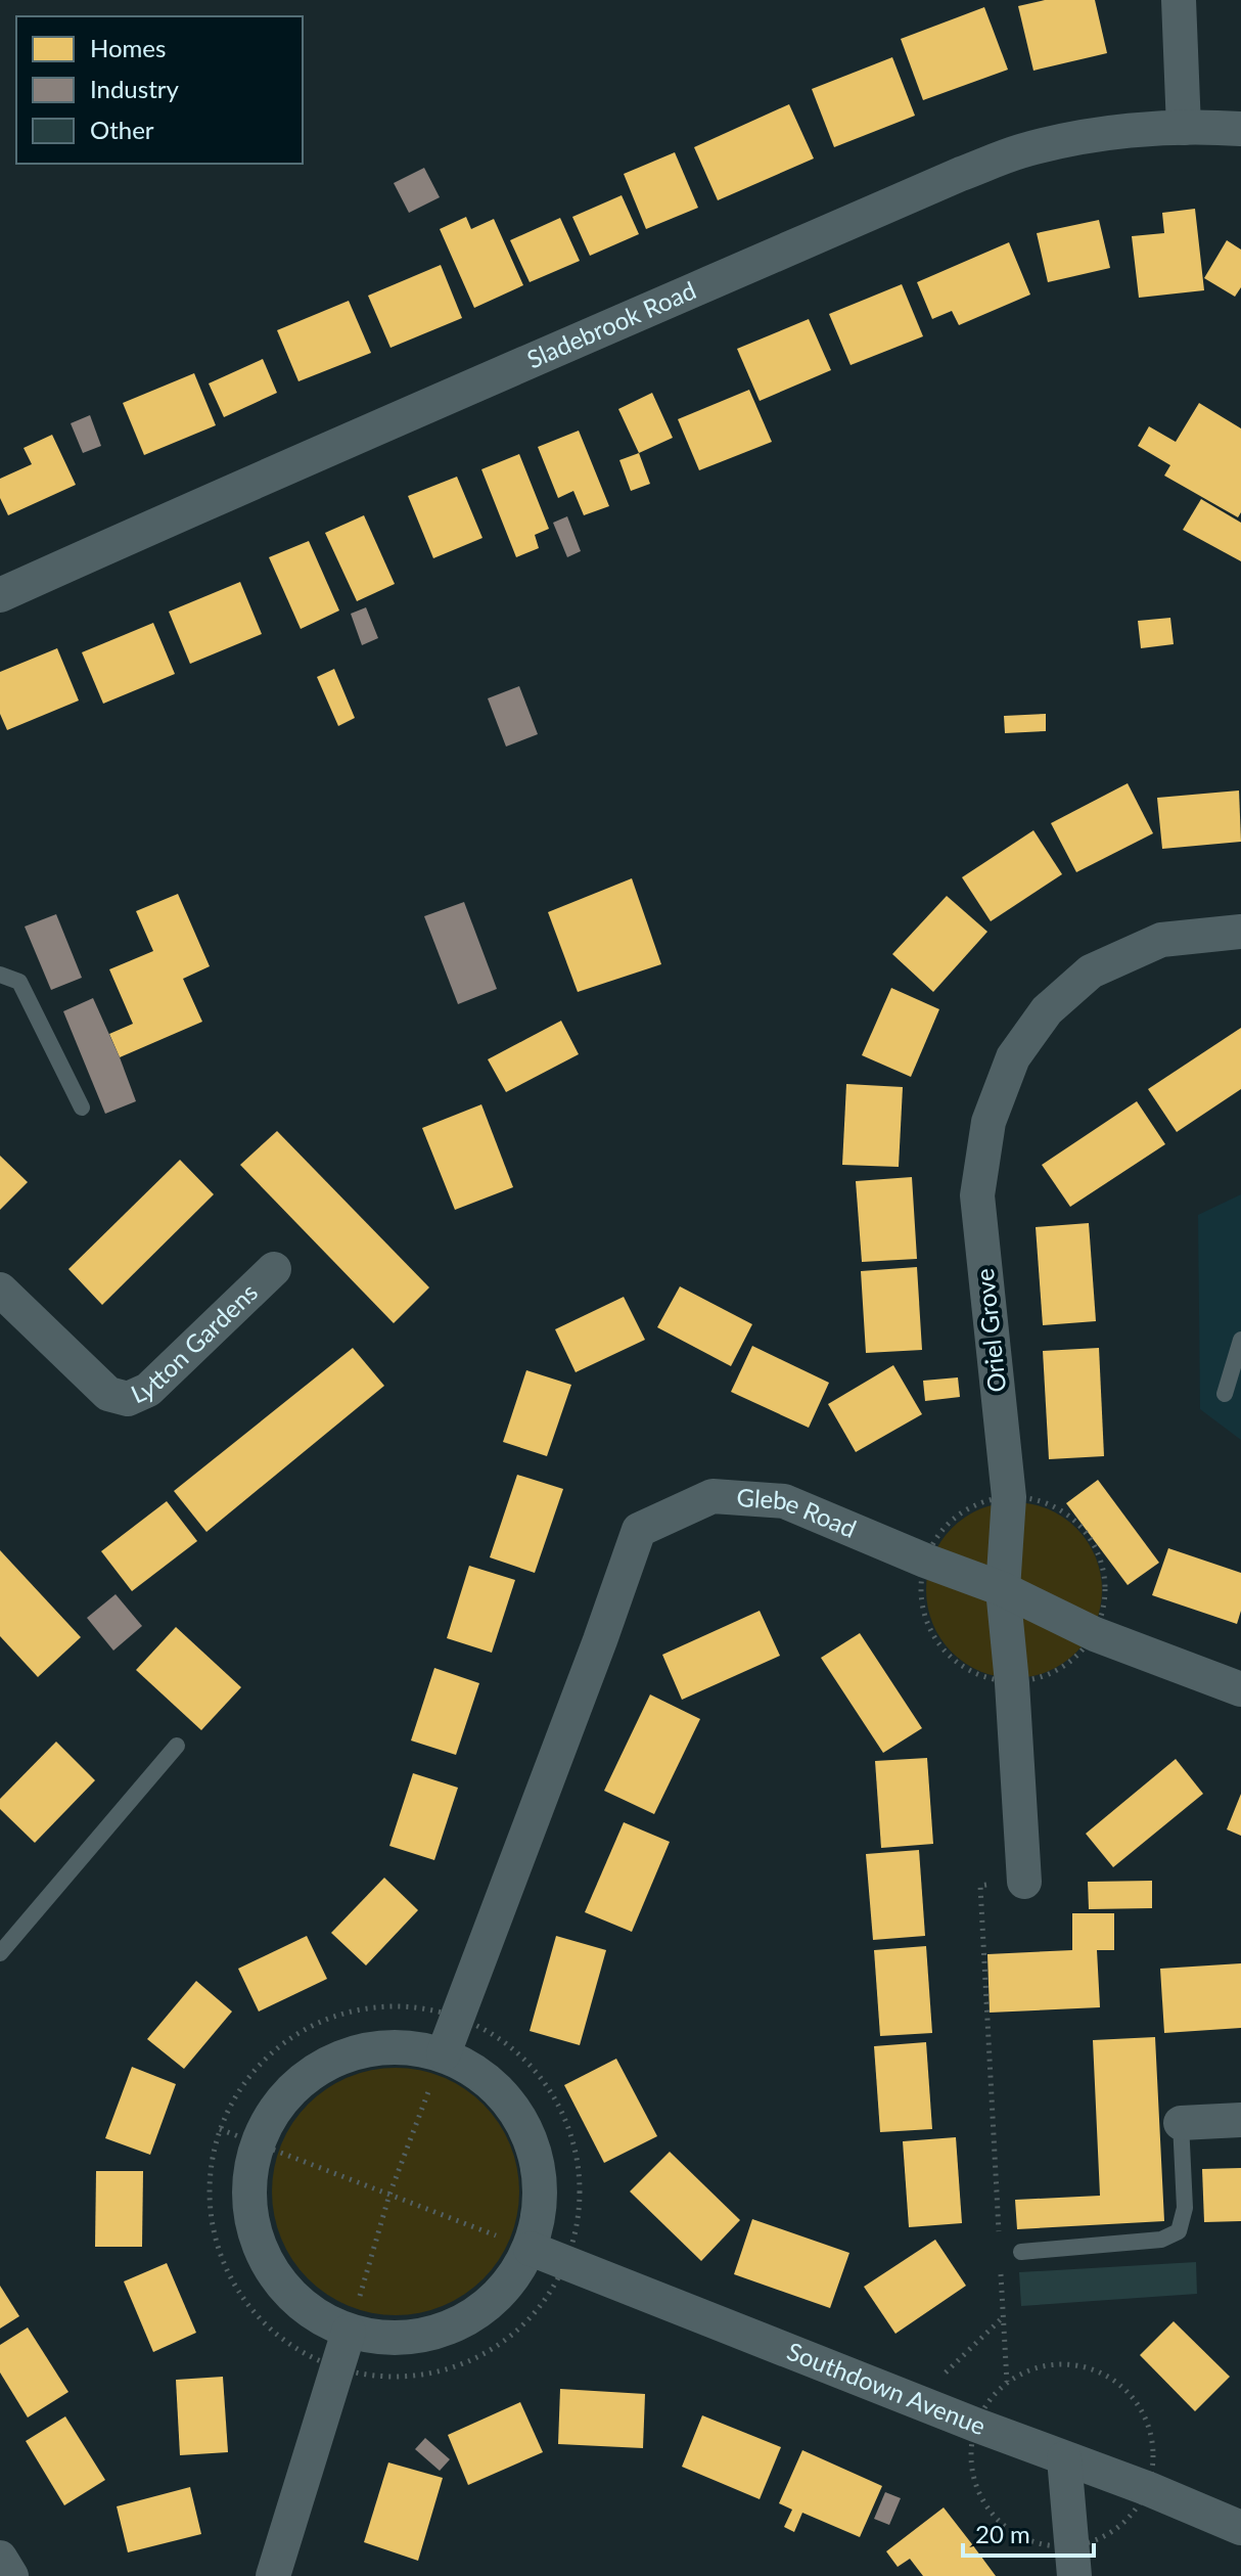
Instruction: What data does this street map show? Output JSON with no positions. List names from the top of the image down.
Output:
{
  "streets": {
    "street": [
      "Sladebrook Road",
      "Oriel Grove",
      "Lytton Gardens",
      "Glebe Road",
      "Southdown Avenue"
    ]
  },
  "crossings": [
    ["Oriel Grove", "Glebe Road"]
  ],
  "legend": ["Homes", "Industry", "Other"],
  "scale_bar": "20 m"
}
